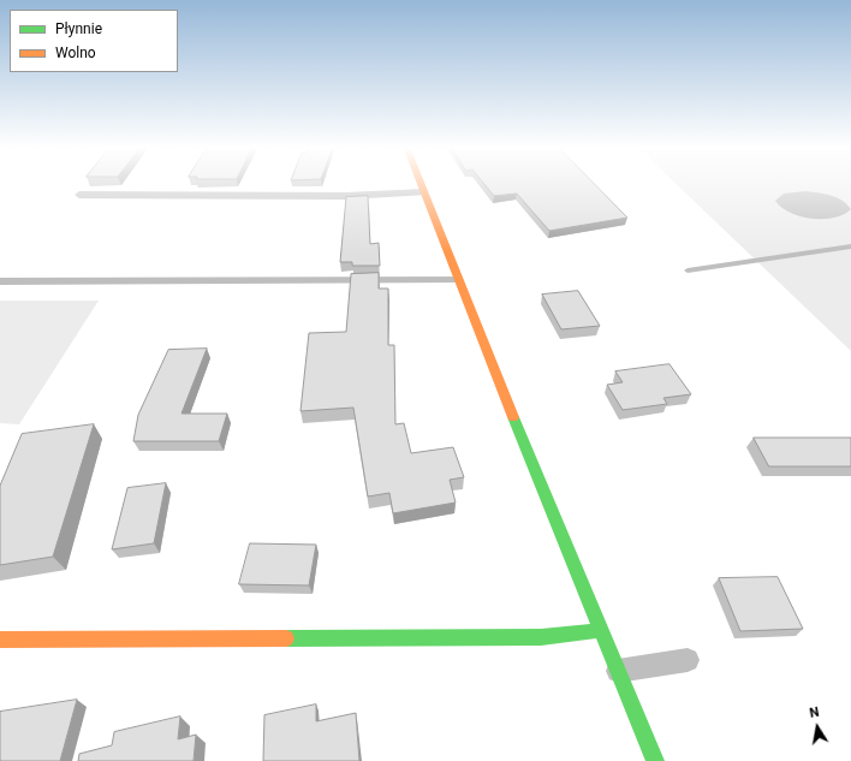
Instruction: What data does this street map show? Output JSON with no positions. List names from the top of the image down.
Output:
{
  "legend": ["Płynnie", "Wolno"],
  "north": "top"
}
